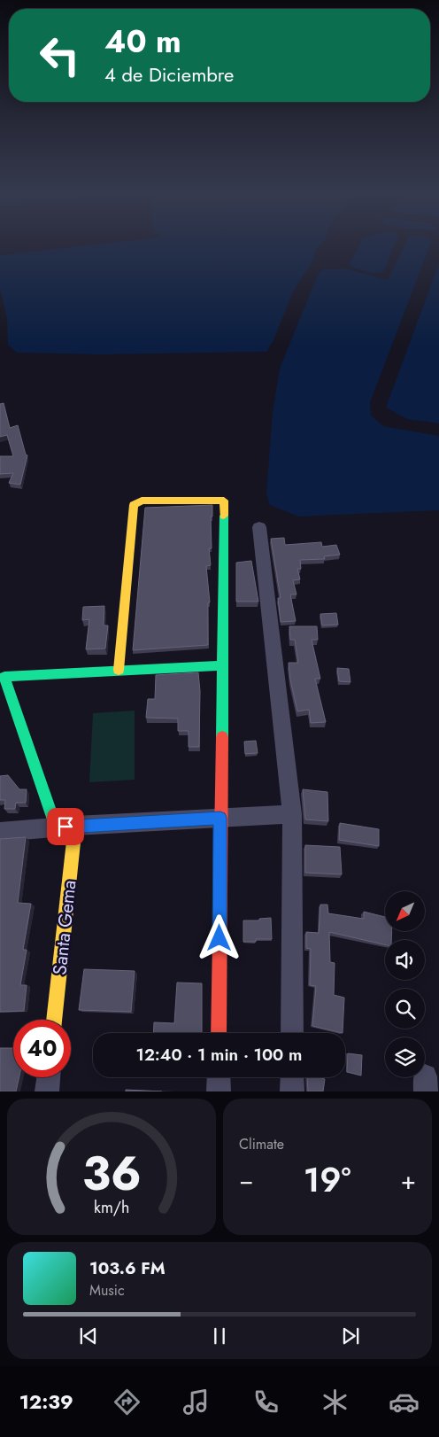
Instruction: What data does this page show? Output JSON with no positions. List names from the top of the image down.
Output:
{
  "streets": {
    "street": ["Santa Gema"]
  },
  "north": "bottom left",
  "page": {
    "turn": ["40 m", "4 de Diciembre"],
    "limit": "40",
    "trip": "12:40 · 1 min · 100 m",
    "tile": "Climate",
    "heat": ["−", "19°", "+"],
    "song": ["103.6 FM", "Music"],
    "tabs": "12:39",
    "gauge": ["36", "km/h"]
  }
}
